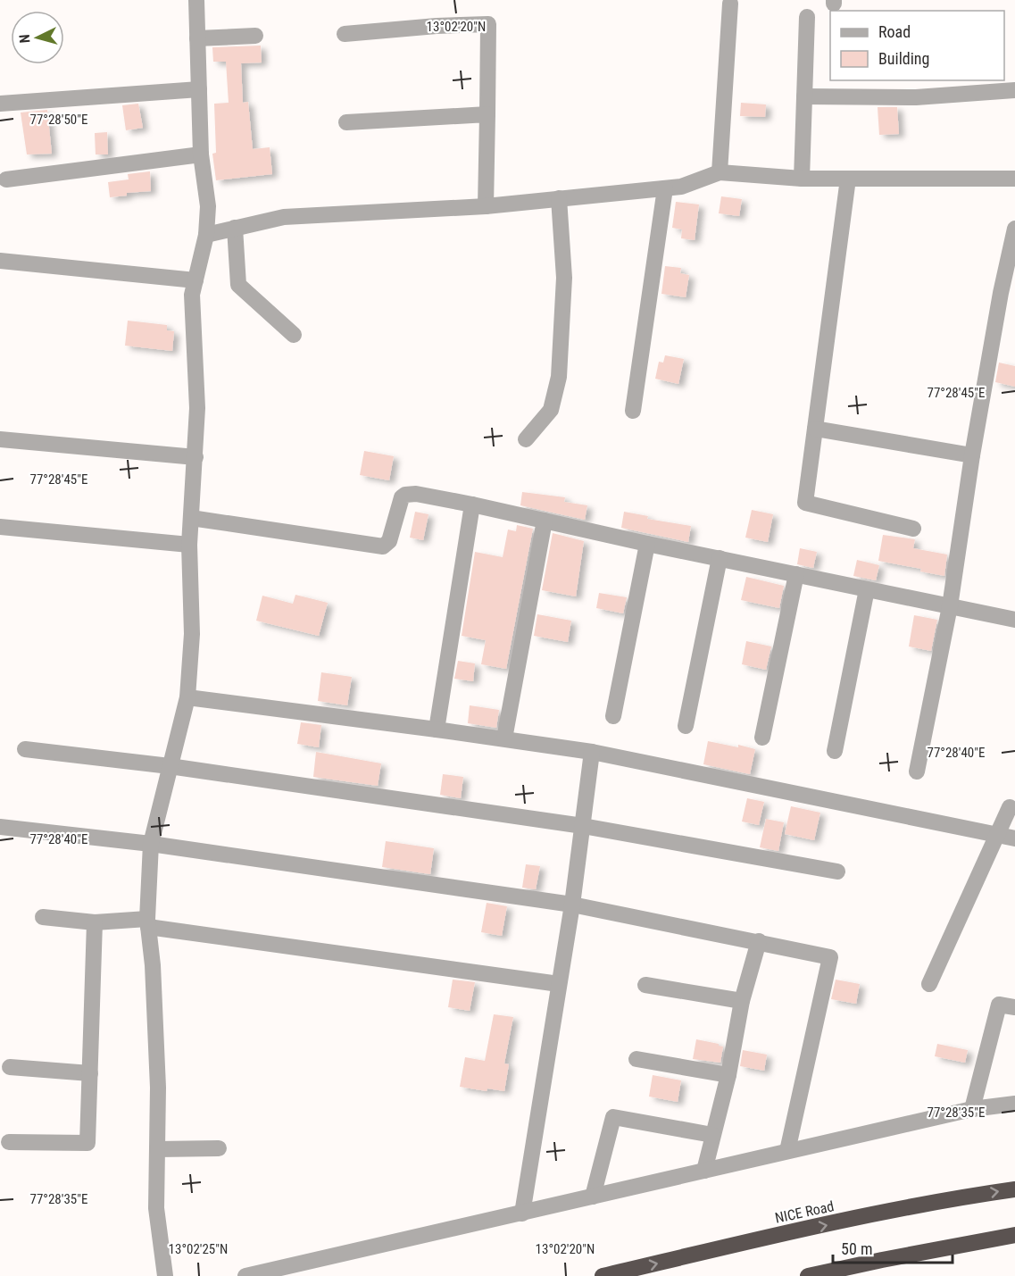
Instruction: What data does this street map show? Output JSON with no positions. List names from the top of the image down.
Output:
{
  "streets": {
    "highway": ["NICE Road"]
  },
  "legend": ["Road", "Building"],
  "scale_bar": "50 m",
  "north": "left",
  "coordinates": [
    "13°02'20\"N",
    "77°28'50\"E",
    "77°28'45\"E",
    "77°28'40\"E",
    "77°28'35\"E",
    "13°02'25\"N"
  ]
}
